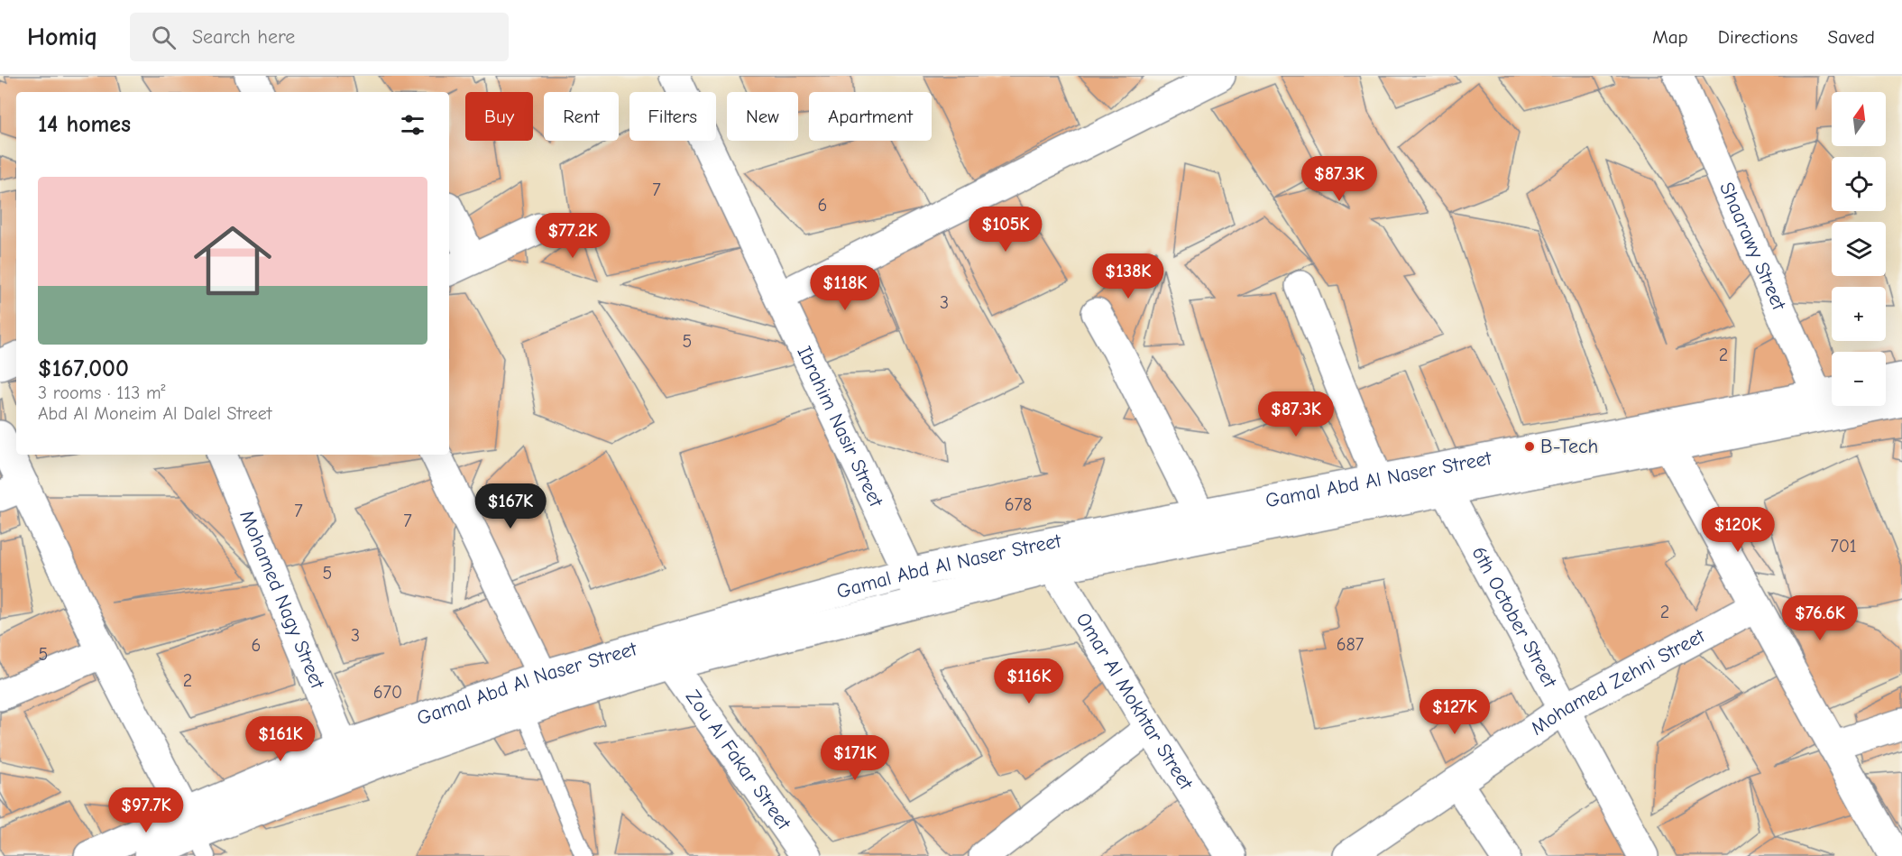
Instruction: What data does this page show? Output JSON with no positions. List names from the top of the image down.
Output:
{
  "streets": {
    "street": [
      "Shaarawy Street",
      "Ibrahim Nasir Street",
      "Gamal Abd Al Naser Street",
      "Mohamed Nagy Street",
      "6th October Street",
      "Mohamed Zehni Street",
      "Omar Al Mokhtar Street",
      "Zou Al Fakar Street"
    ]
  },
  "crossings": [
    ["Shaarawy Street", "Gamal Abd Al Naser Street"],
    ["Ibrahim Nasir Street", "Gamal Abd Al Naser Street"],
    ["Gamal Abd Al Naser Street", "Mohamed Nagy Street"],
    ["Gamal Abd Al Naser Street", "6th October Street"],
    ["Gamal Abd Al Naser Street", "Omar Al Mokhtar Street"],
    ["Gamal Abd Al Naser Street", "Zou Al Fakar Street"],
    ["6th October Street", "Mohamed Zehni Street"]
  ],
  "places": ["B-Tech"],
  "house_numbers": [
    "7",
    "6",
    "3",
    "5",
    "2",
    "678",
    "7",
    "7",
    "701",
    "5",
    "2",
    "3",
    "687",
    "6",
    "5",
    "2",
    "670"
  ],
  "north": "top",
  "page": {
    "header": "Homiq",
    "search": "Search here",
    "nav": ["Map", "Directions", "Saved"],
    "map_buttons": ["+", "−"],
    "chip": [
      "Buy",
      "Rent",
      "Filters",
      "New",
      "Apartment"
    ],
    "heading": "14 homes",
    "price": [
      "$87.3K",
      "$105K",
      "$77.2K",
      "$138K",
      "$118K",
      "$87.3K",
      "$167K",
      "$120K",
      "$76.6K",
      "$116K",
      "$127K",
      "$161K",
      "$171K",
      "$97.7K"
    ],
    "list": [
      {
        "name": "$167,000",
        "note": "3 rooms · 113 m² · Abd Al Moneim Al Dalel Street"
      }
    ]
  }
}
